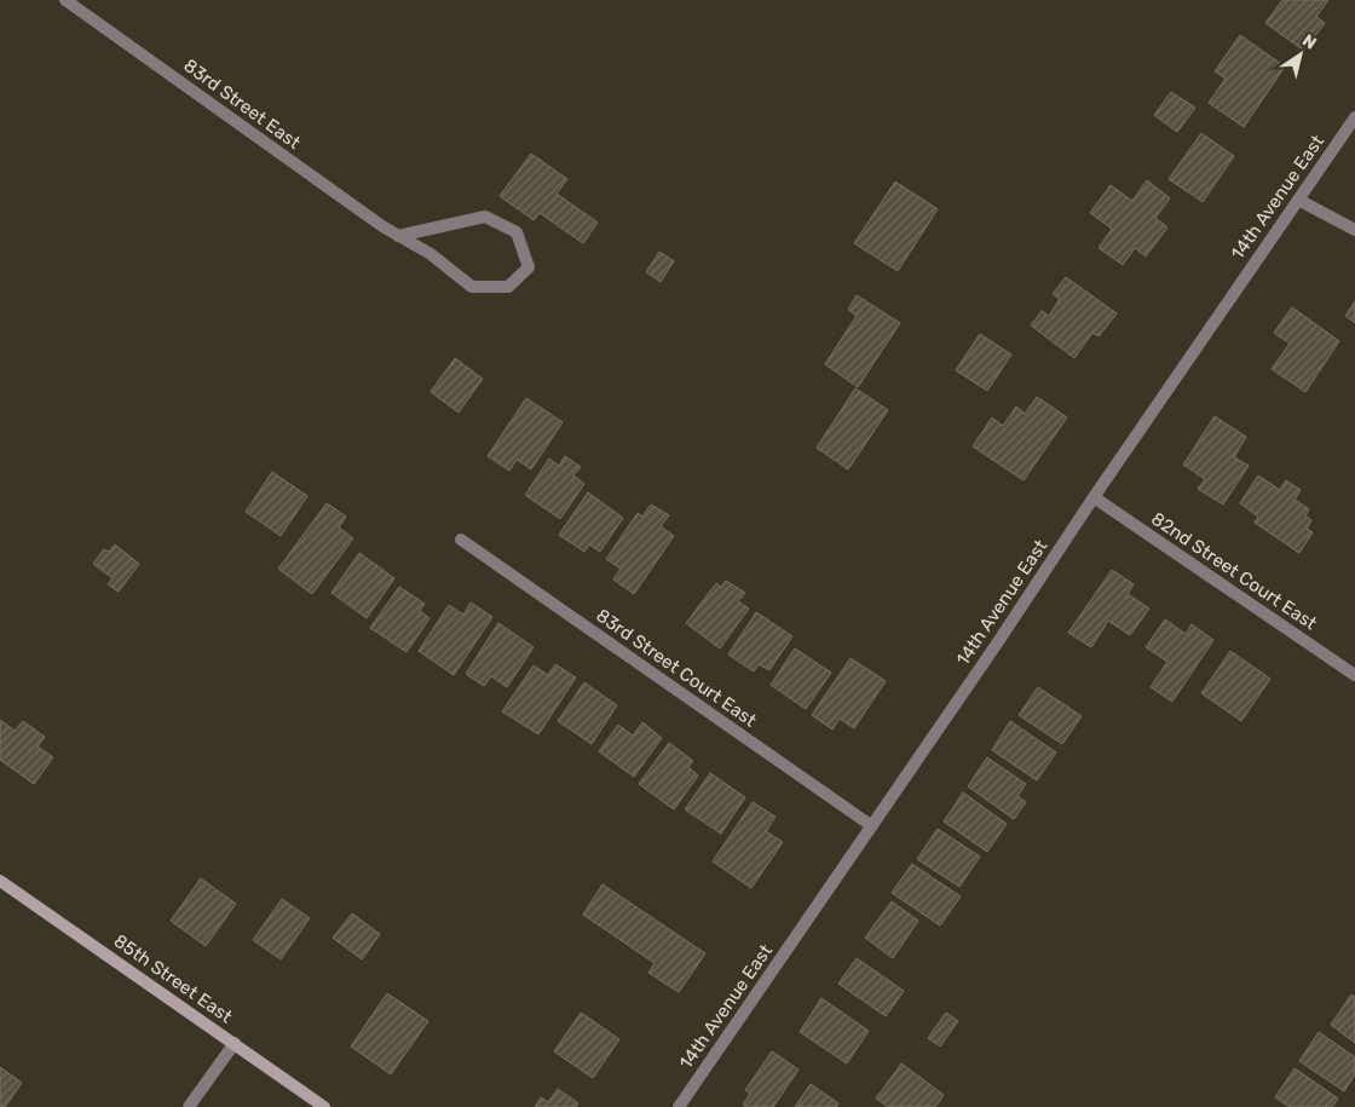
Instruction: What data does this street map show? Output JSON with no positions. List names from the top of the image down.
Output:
{
  "streets": {
    "street": [
      "83rd Street East",
      "14th Avenue East",
      "82nd Street Court East",
      "83rd Street Court East",
      "85th Street East"
    ]
  },
  "crossings": [
    ["14th Avenue East", "82nd Street Court East"],
    ["14th Avenue East", "83rd Street Court East"]
  ],
  "north": "top right"
}
